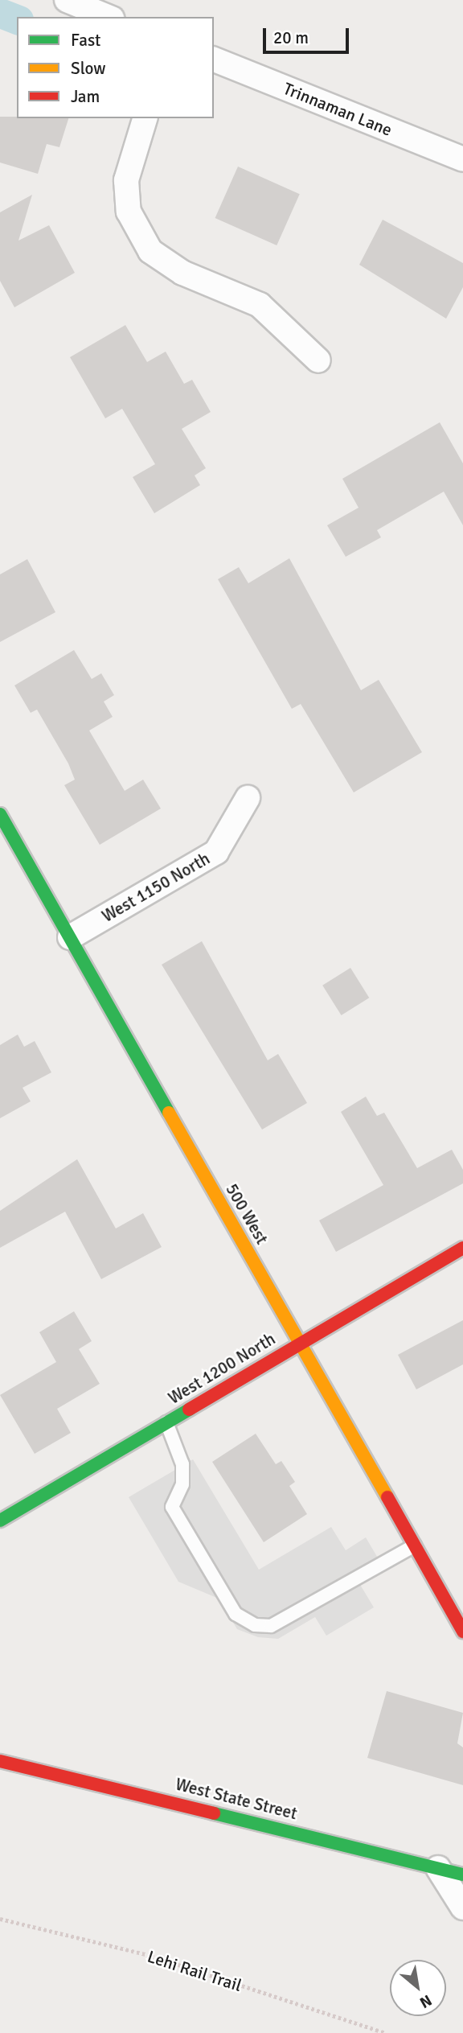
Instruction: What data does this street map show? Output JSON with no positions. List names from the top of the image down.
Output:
{
  "streets": {
    "main road": ["500 West", "West 1200 North", "West State Street"],
    "street": ["Trinnaman Lane", "West 1150 North"],
    "path": ["Lehi Rail Trail"]
  },
  "crossings": [
    ["West 1150 North", "500 West"],
    ["500 West", "West 1200 North"]
  ],
  "legend": ["Fast", "Slow", "Jam"],
  "scale_bar": "20 m",
  "north": "bottom right"
}
